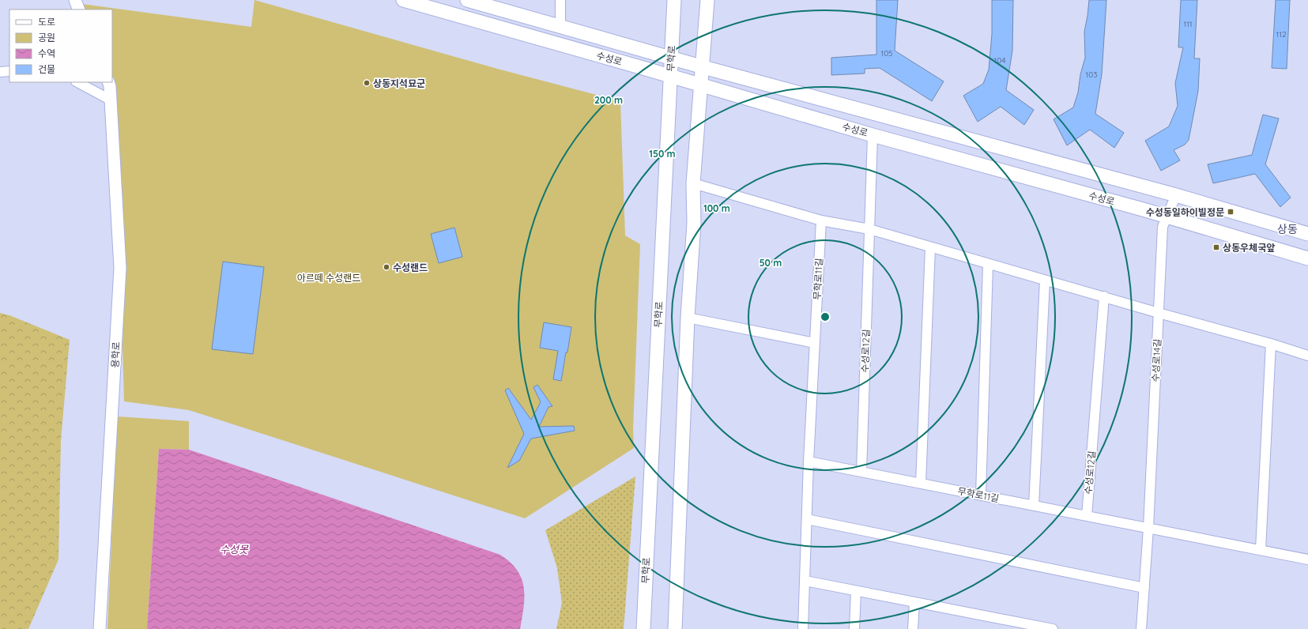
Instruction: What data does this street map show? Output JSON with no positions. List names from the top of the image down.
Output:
{
  "streets": {
    "main road": ["수성로", "무학로"],
    "street": [
      "무학로11길",
      "수성로12길",
      "용학로",
      "수성로14길"
    ]
  },
  "crossings": [
    ["수성로", "무학로"],
    ["수성로", "수성로12길"],
    ["수성로", "수성로14길"],
    ["무학로11길", "수성로12길"],
    ["무학로11길", "수성로14길"]
  ],
  "districts": ["상동"],
  "water": ["수성못"],
  "parks": ["아르떼 수성랜드"],
  "places": {
    "other": ["상동지석묘군", "수성랜드"],
    "transit": ["수성동일하이빌정문", "상동우체국앞"]
  },
  "house_numbers": [
    "111",
    "112",
    "105",
    "104",
    "103"
  ],
  "legend": [
    "도로",
    "공원",
    "수역",
    "건물"
  ],
  "rings": [
    "200 m",
    "150 m",
    "100 m",
    "50 m"
  ]
}
